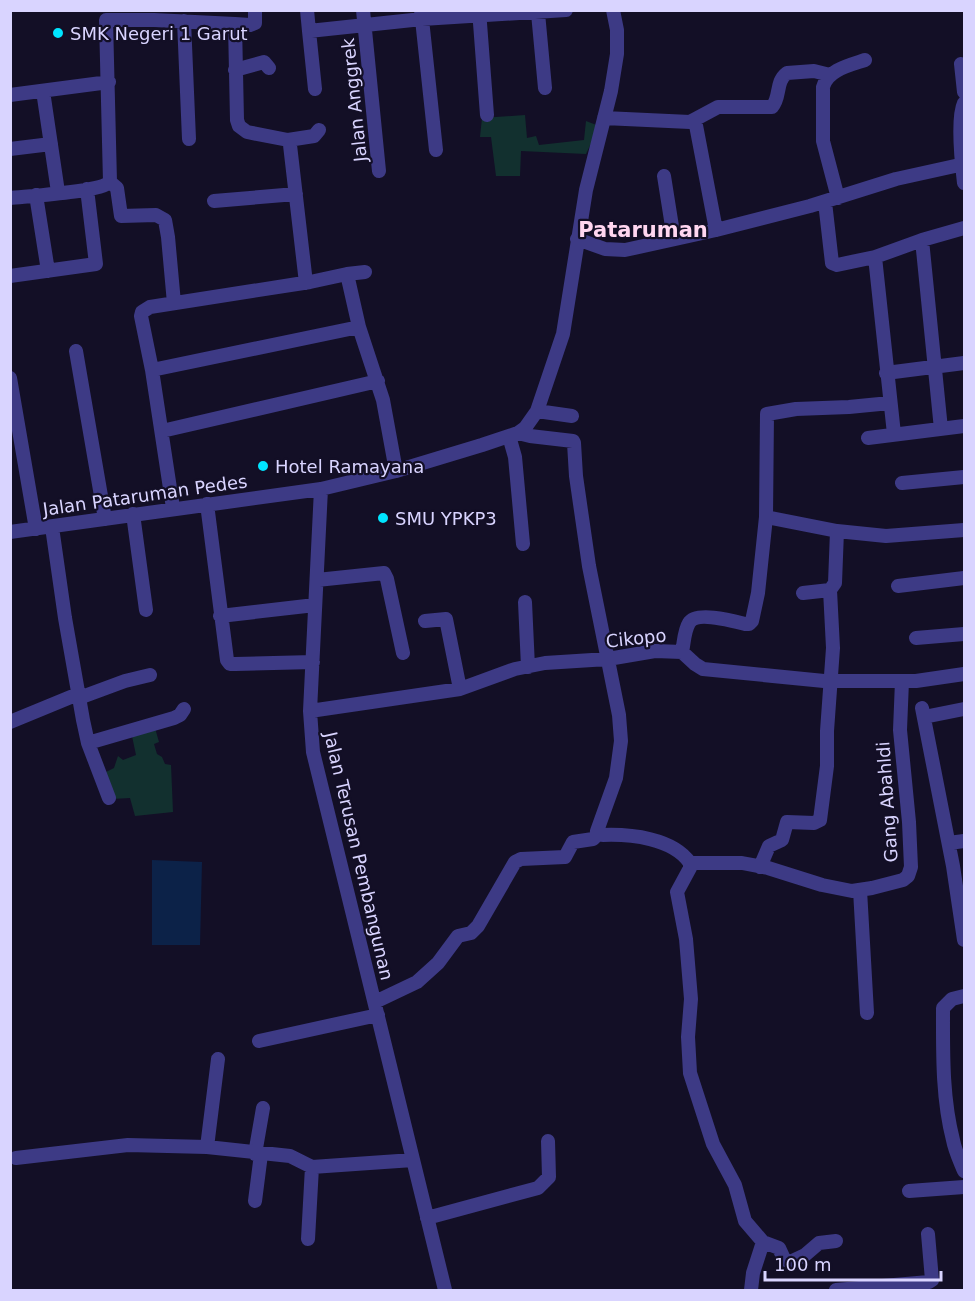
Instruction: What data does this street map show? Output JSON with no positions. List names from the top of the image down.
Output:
{
  "streets": {
    "street": [
      "Jalan Anggrek",
      "Jalan Pataruman Pedes",
      "Cikopo",
      "Gang Abahldi",
      "Jalan Terusan Pembangunan"
    ]
  },
  "crossings": [
    ["Jalan Pataruman Pedes", "Jalan Terusan Pembangunan"],
    ["Cikopo", "Gang Abahldi"],
    ["Cikopo", "Jalan Terusan Pembangunan"]
  ],
  "districts": ["Pataruman"],
  "places": ["SMK Negeri 1 Garut", "Hotel Ramayana", "SMU YPKP3"],
  "scale_bar": "100 m"
}
